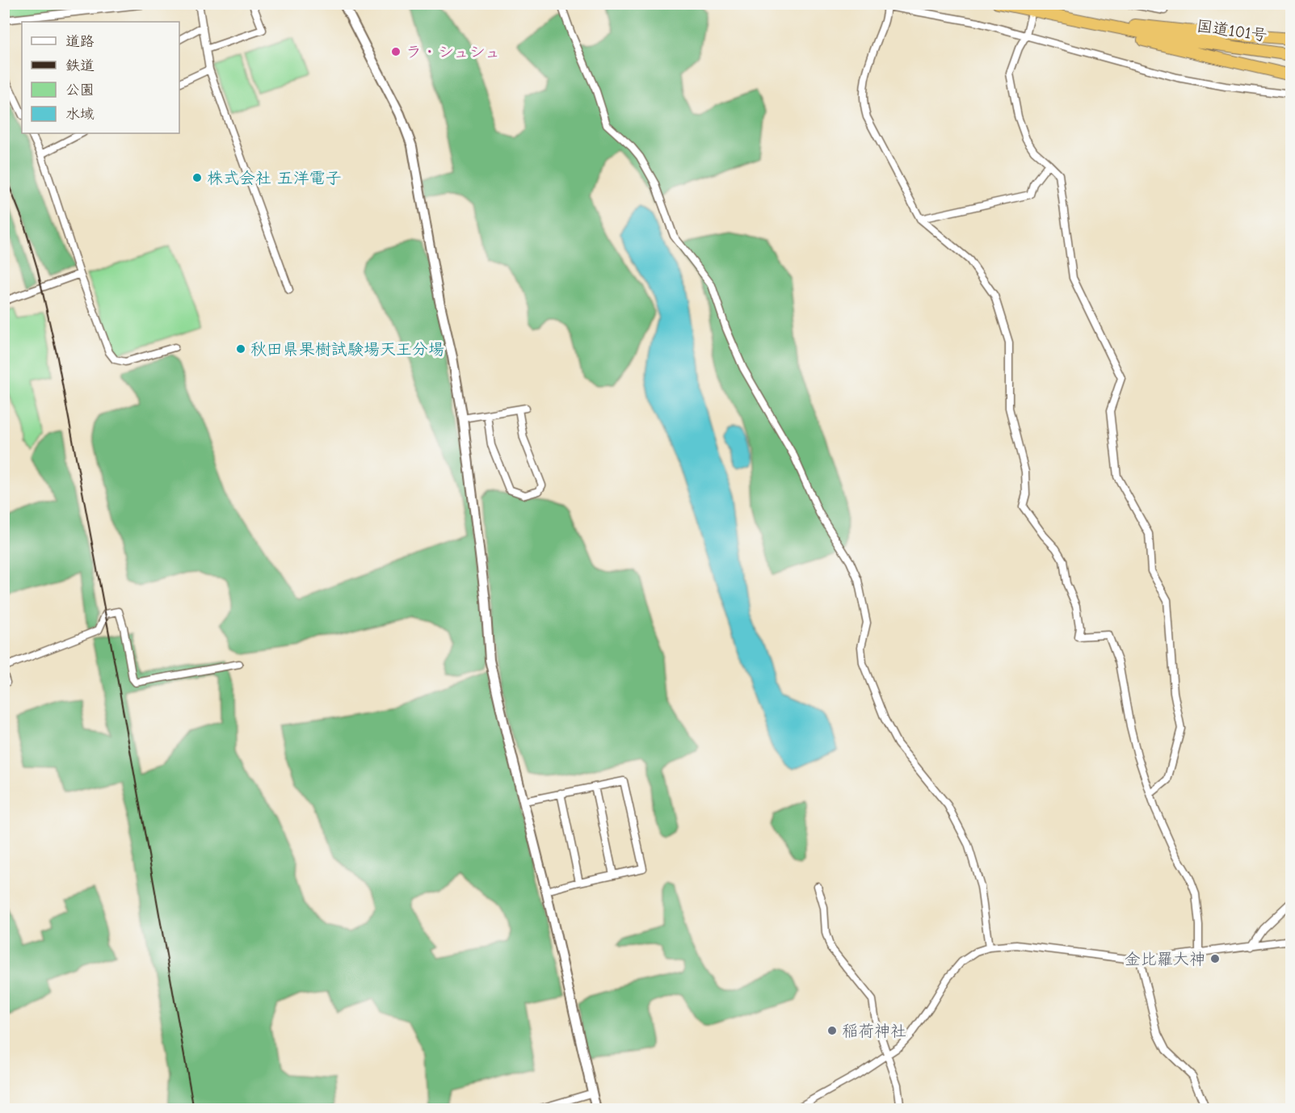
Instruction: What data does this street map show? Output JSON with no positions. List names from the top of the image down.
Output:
{
  "streets": {
    "highway": ["国道101号"]
  },
  "places": [
    "ラ・シュシュ",
    "株式会社 五洋電子",
    "秋田県果樹試験場天王分場",
    "金比羅大神",
    "稲荷神社"
  ],
  "legend": [
    "道路",
    "鉄道",
    "公園",
    "水域"
  ]
}
